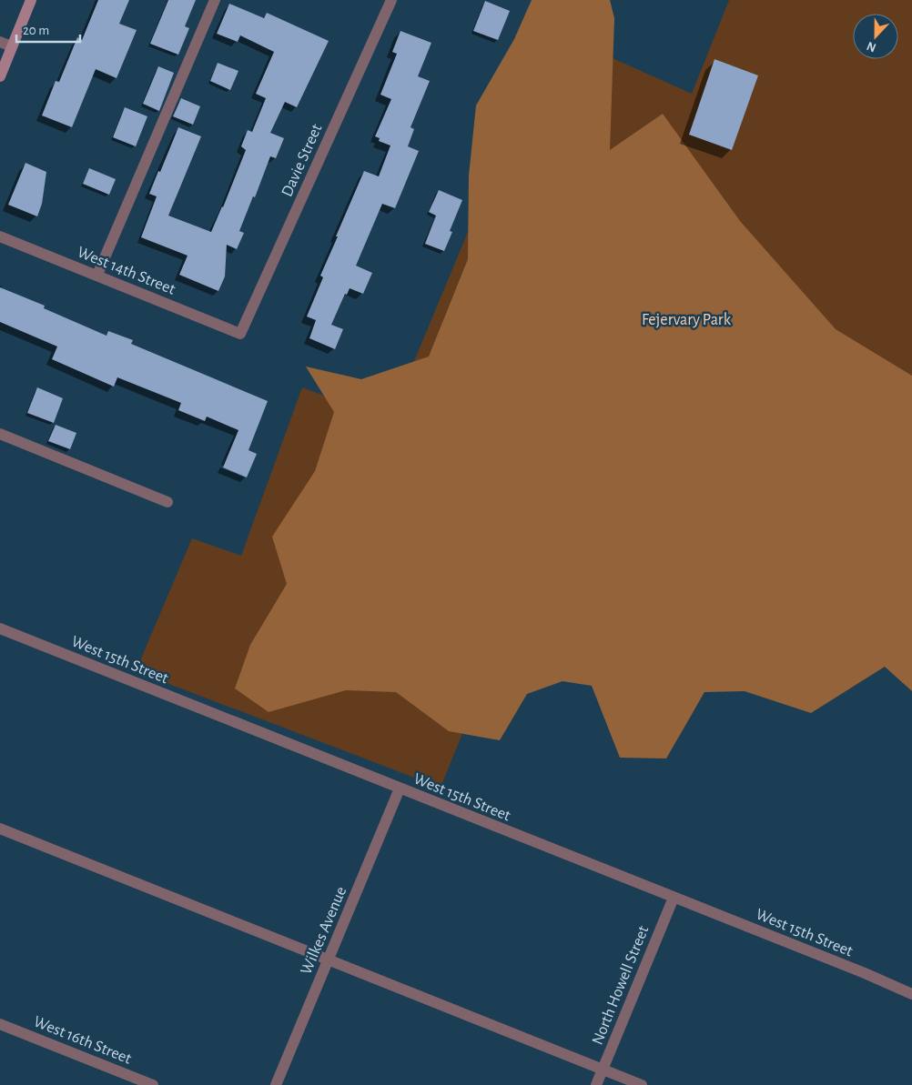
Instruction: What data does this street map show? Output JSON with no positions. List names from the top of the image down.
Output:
{
  "streets": {
    "street": [
      "Davie Street",
      "West 14th Street",
      "West 15th Street",
      "Wilkes Avenue",
      "North Howell Street",
      "West 16th Street"
    ]
  },
  "crossings": [
    ["Davie Street", "West 14th Street"],
    ["West 15th Street", "Wilkes Avenue"],
    ["West 15th Street", "North Howell Street"]
  ],
  "parks": ["Fejervary Park"],
  "scale_bar": "20 m",
  "north": "bottom"
}
